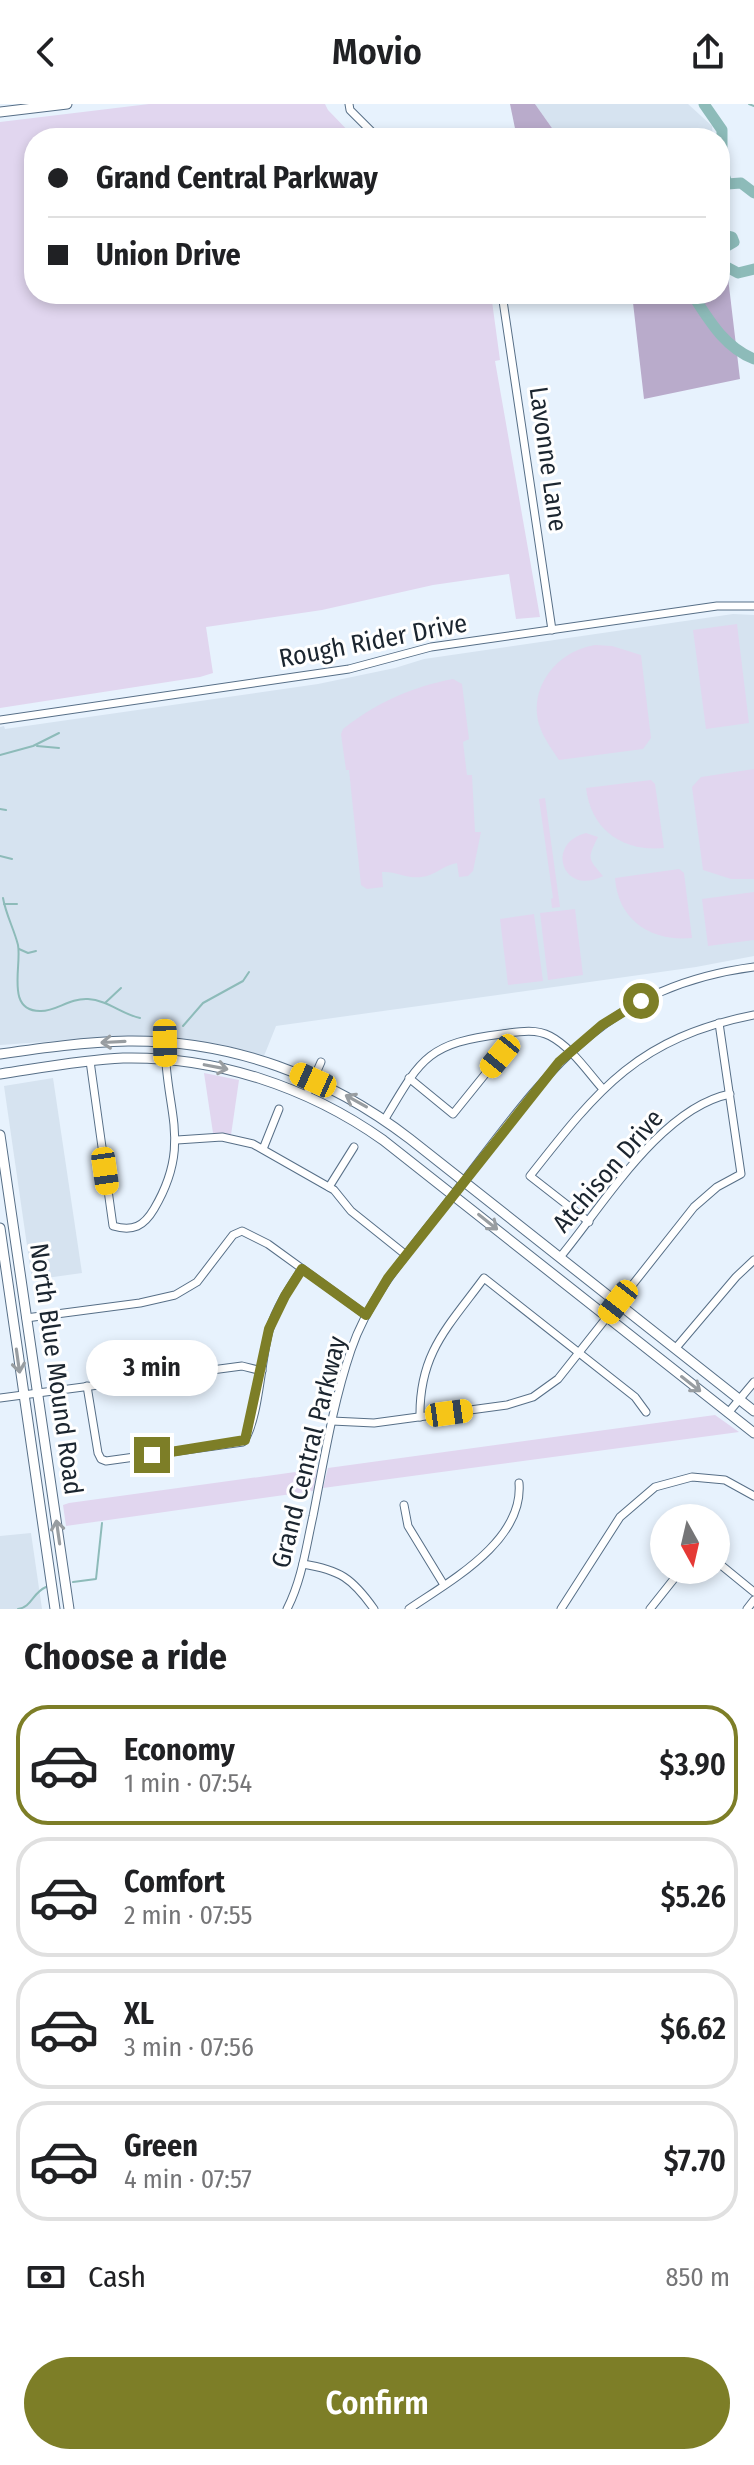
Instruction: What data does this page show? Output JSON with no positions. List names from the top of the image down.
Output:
{
  "streets": {
    "main road": ["North Blue Mound Road"],
    "street": [
      "Lavonne Lane",
      "Rough Rider Drive",
      "Atchison Drive",
      "Grand Central Parkway"
    ]
  },
  "crossings": [
    ["Lavonne Lane", "Rough Rider Drive"]
  ],
  "north": "bottom",
  "page": {
    "header": "Movio",
    "banner": ["Grand Central Parkway", "Union Drive"],
    "bubble": "3 min",
    "heading": "Choose a ride",
    "list": [
      {
        "name": "Economy",
        "note": "1 min · 07:54",
        "value": "$3.90"
      },
      {
        "name": "Comfort",
        "note": "2 min · 07:55",
        "value": "$5.26"
      },
      {
        "name": "XL",
        "note": "3 min · 07:56",
        "value": "$6.62"
      },
      {
        "name": "Green",
        "note": "4 min · 07:57",
        "value": "$7.70"
      }
    ],
    "pay": ["Cash", "850 m"],
    "buttons": "Confirm"
  }
}
